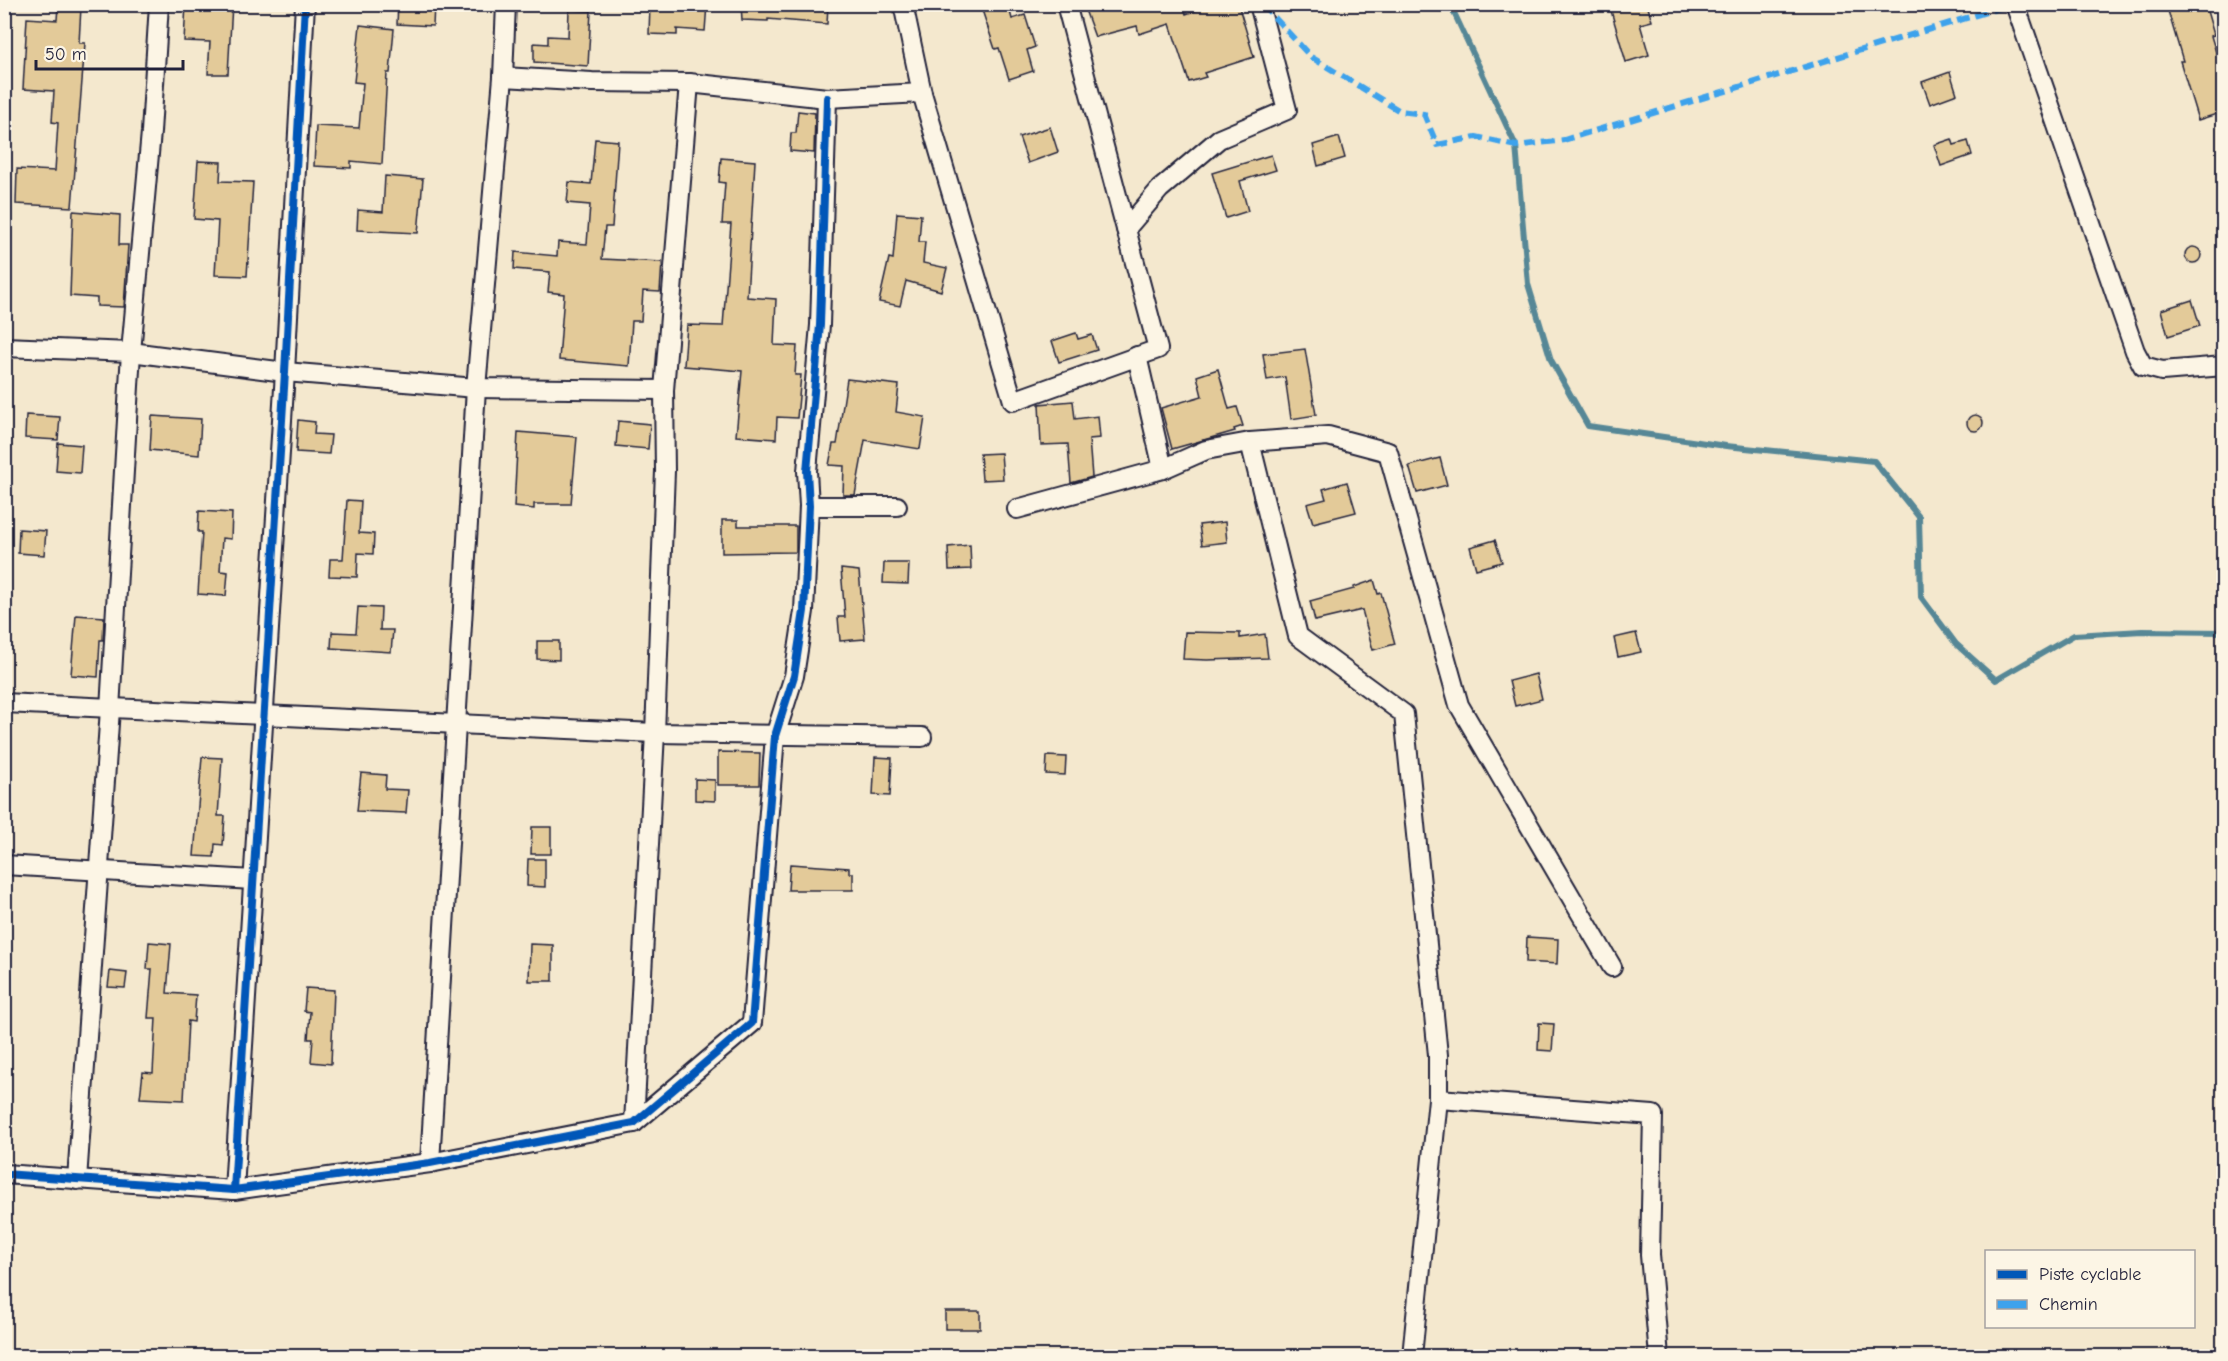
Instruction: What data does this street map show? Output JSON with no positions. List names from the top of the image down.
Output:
{
  "legend": ["Piste cyclable", "Chemin"],
  "scale_bar": "50 m"
}
